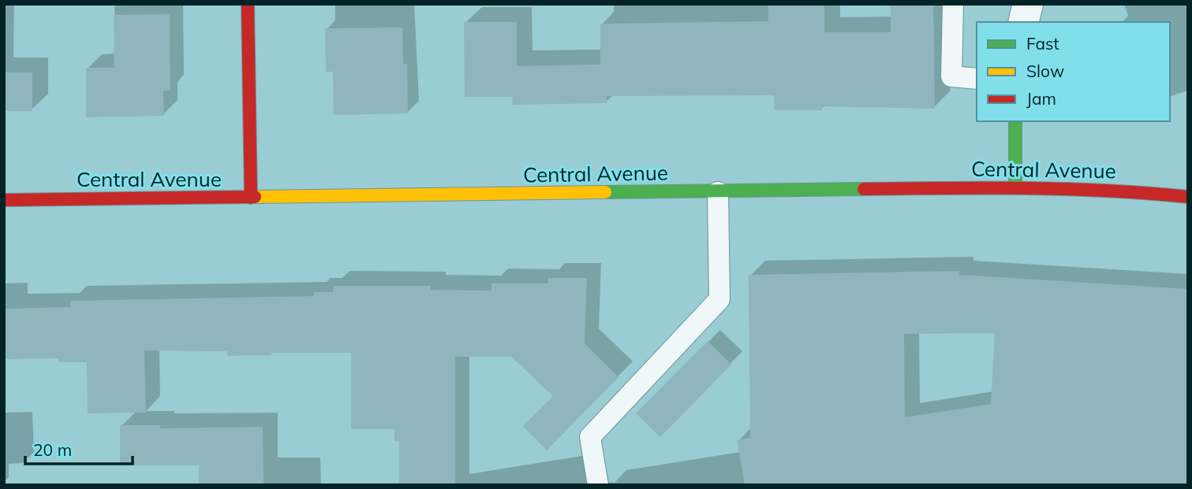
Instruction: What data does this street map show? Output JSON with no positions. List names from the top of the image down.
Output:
{
  "streets": {
    "street": ["Central Avenue"]
  },
  "legend": ["Fast", "Slow", "Jam"],
  "scale_bar": "20 m"
}
